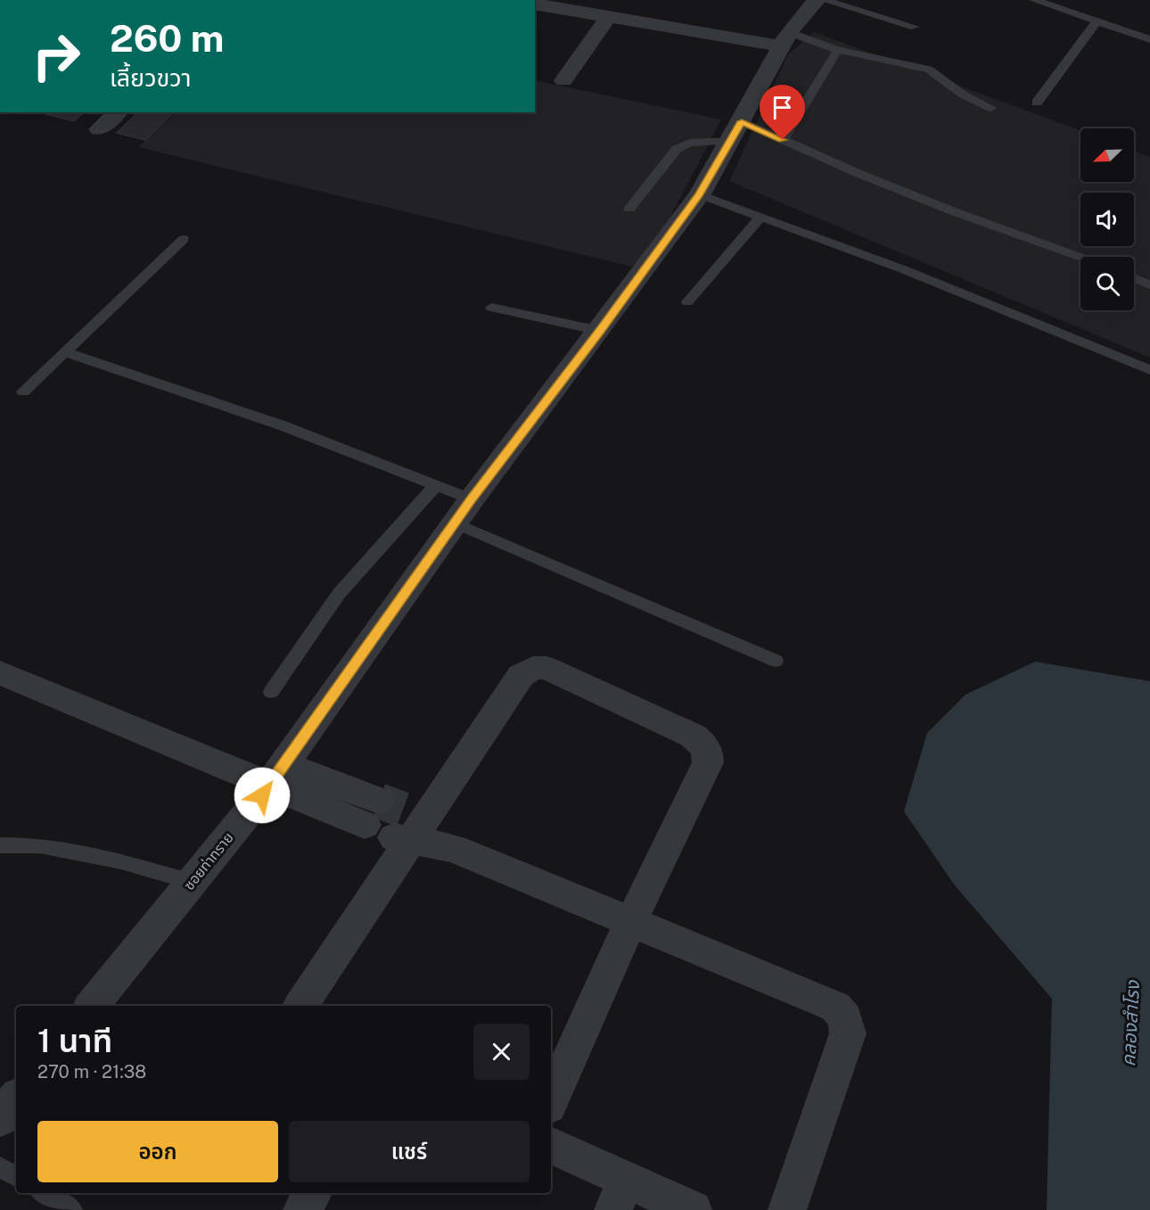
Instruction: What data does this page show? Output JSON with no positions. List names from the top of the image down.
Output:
{
  "streets": {
    "street": ["ซอยท่าทราย"]
  },
  "water": ["คลองสำโรง"],
  "north": "bottom left",
  "page": {
    "turn": ["260 m", "เลี้ยวขวา"],
    "heading": ["1 นาที", "270 m · 21:38"],
    "buttons": ["ออก", "แชร์"]
  }
}
